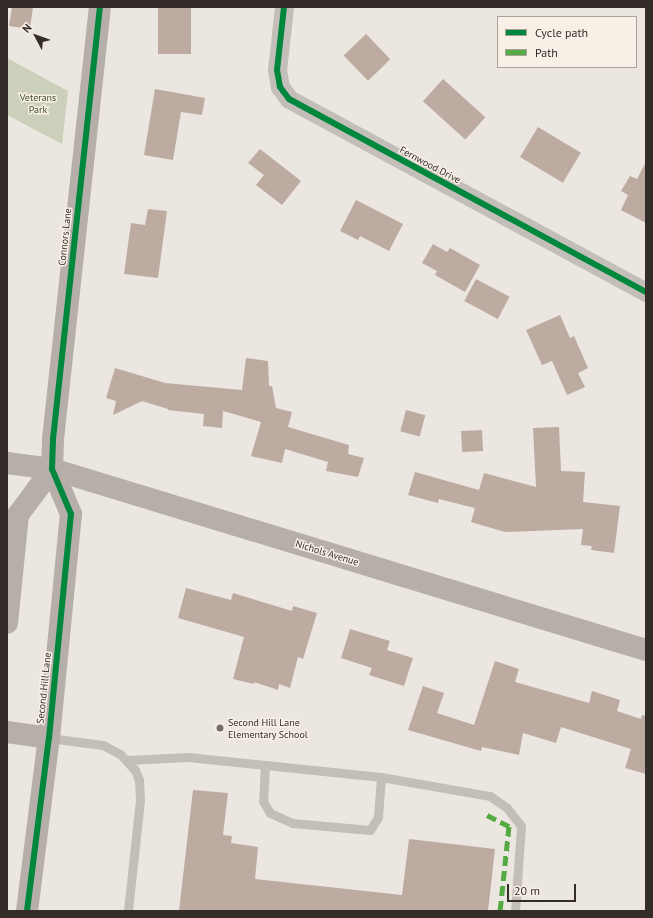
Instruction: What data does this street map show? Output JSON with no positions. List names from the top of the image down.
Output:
{
  "streets": {
    "street": [
      "Fernwood Drive",
      "Connors Lane",
      "Nichols Avenue",
      "Second Hill Lane"
    ]
  },
  "crossings": [
    ["Connors Lane", "Nichols Avenue"],
    ["Connors Lane", "Second Hill Lane"],
    ["Nichols Avenue", "Second Hill Lane"]
  ],
  "parks": ["Veterans Park"],
  "places": ["Second Hill Lane Elementary School"],
  "legend": ["Cycle path", "Path"],
  "scale_bar": "20 m",
  "north": "top left"
}
